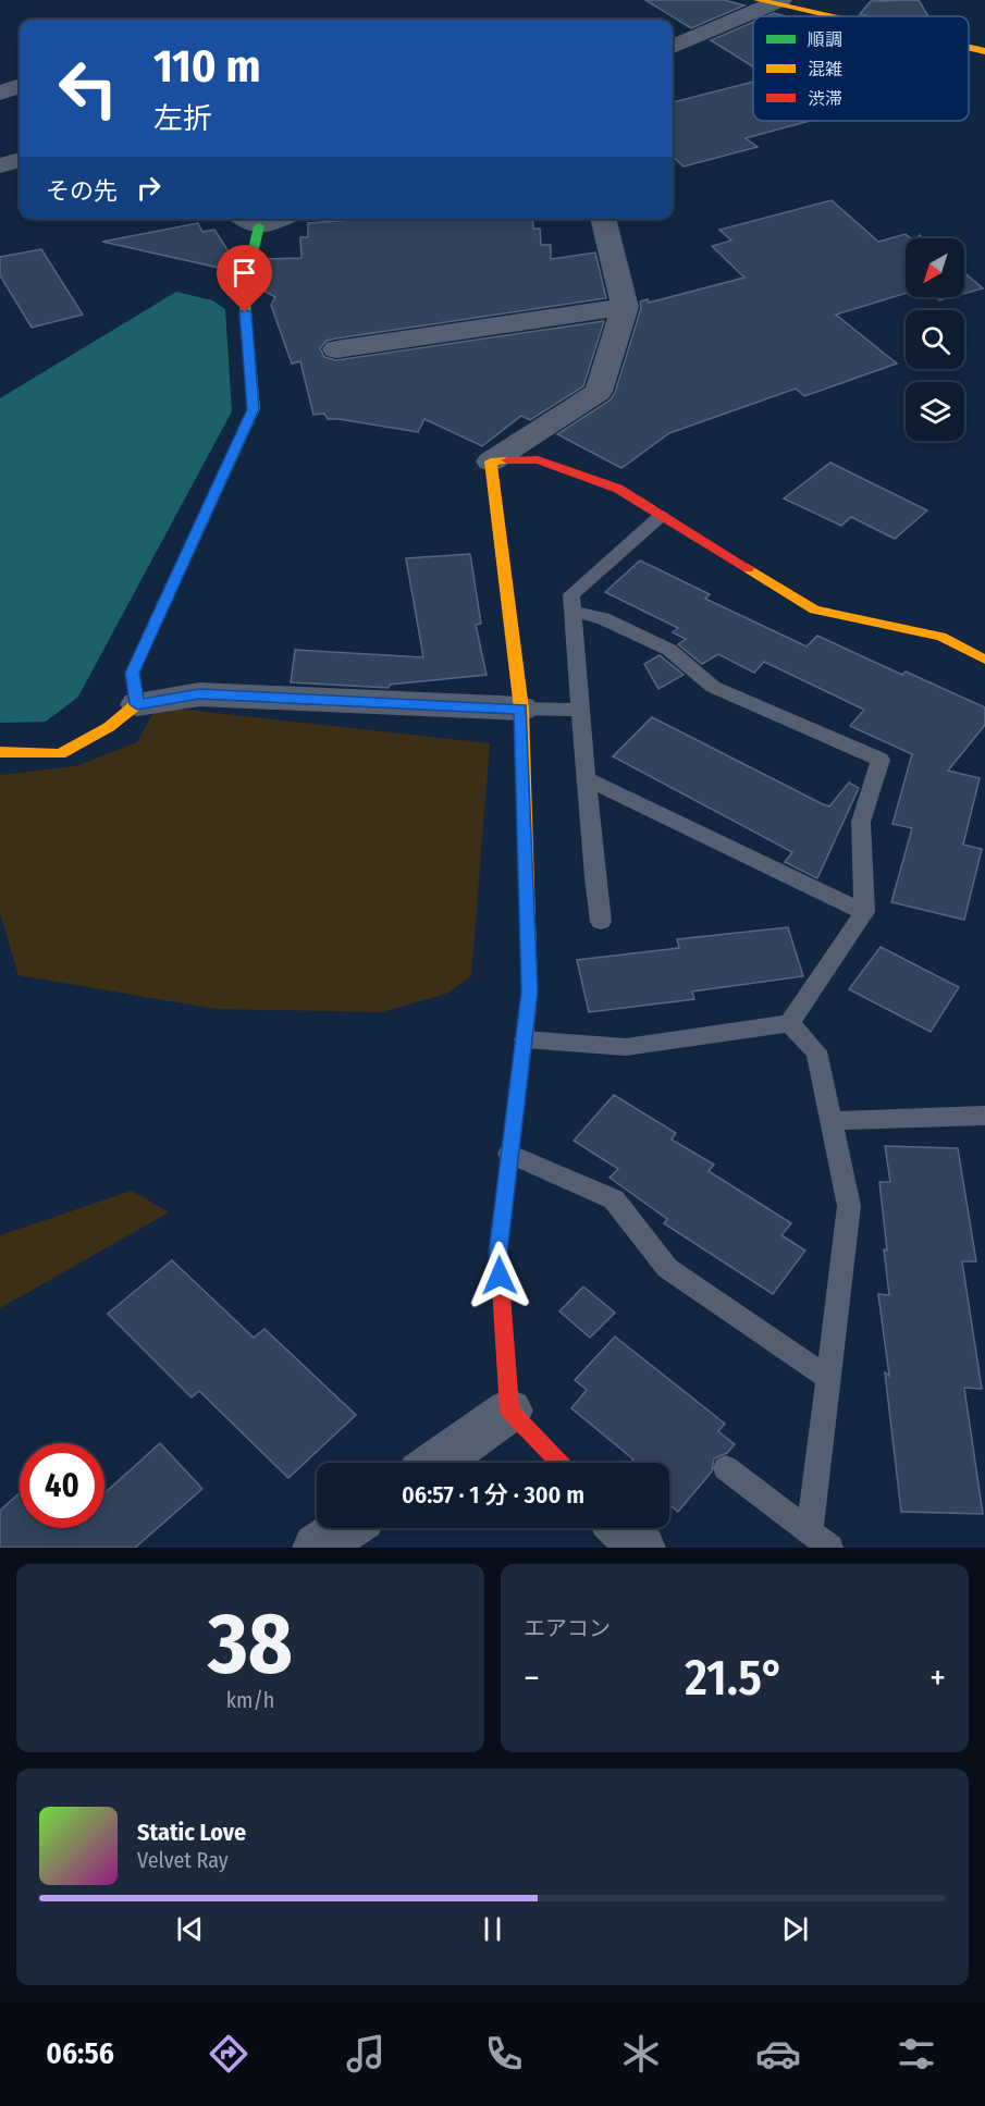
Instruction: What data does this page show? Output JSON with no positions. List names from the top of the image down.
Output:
{
  "legend": ["順調", "混雑", "渋滞"],
  "north": "bottom left",
  "page": {
    "turn": ["110 m", "左折"],
    "then": "その先",
    "limit": "40",
    "trip": "06:57 · 1 分 · 300 m",
    "tile": [
      ["38", "km/h"],
      "エアコン"
    ],
    "heat": ["−", "21.5°", "+"],
    "song": ["Static Love", "Velvet Ray"],
    "tabs": "06:56"
  }
}
